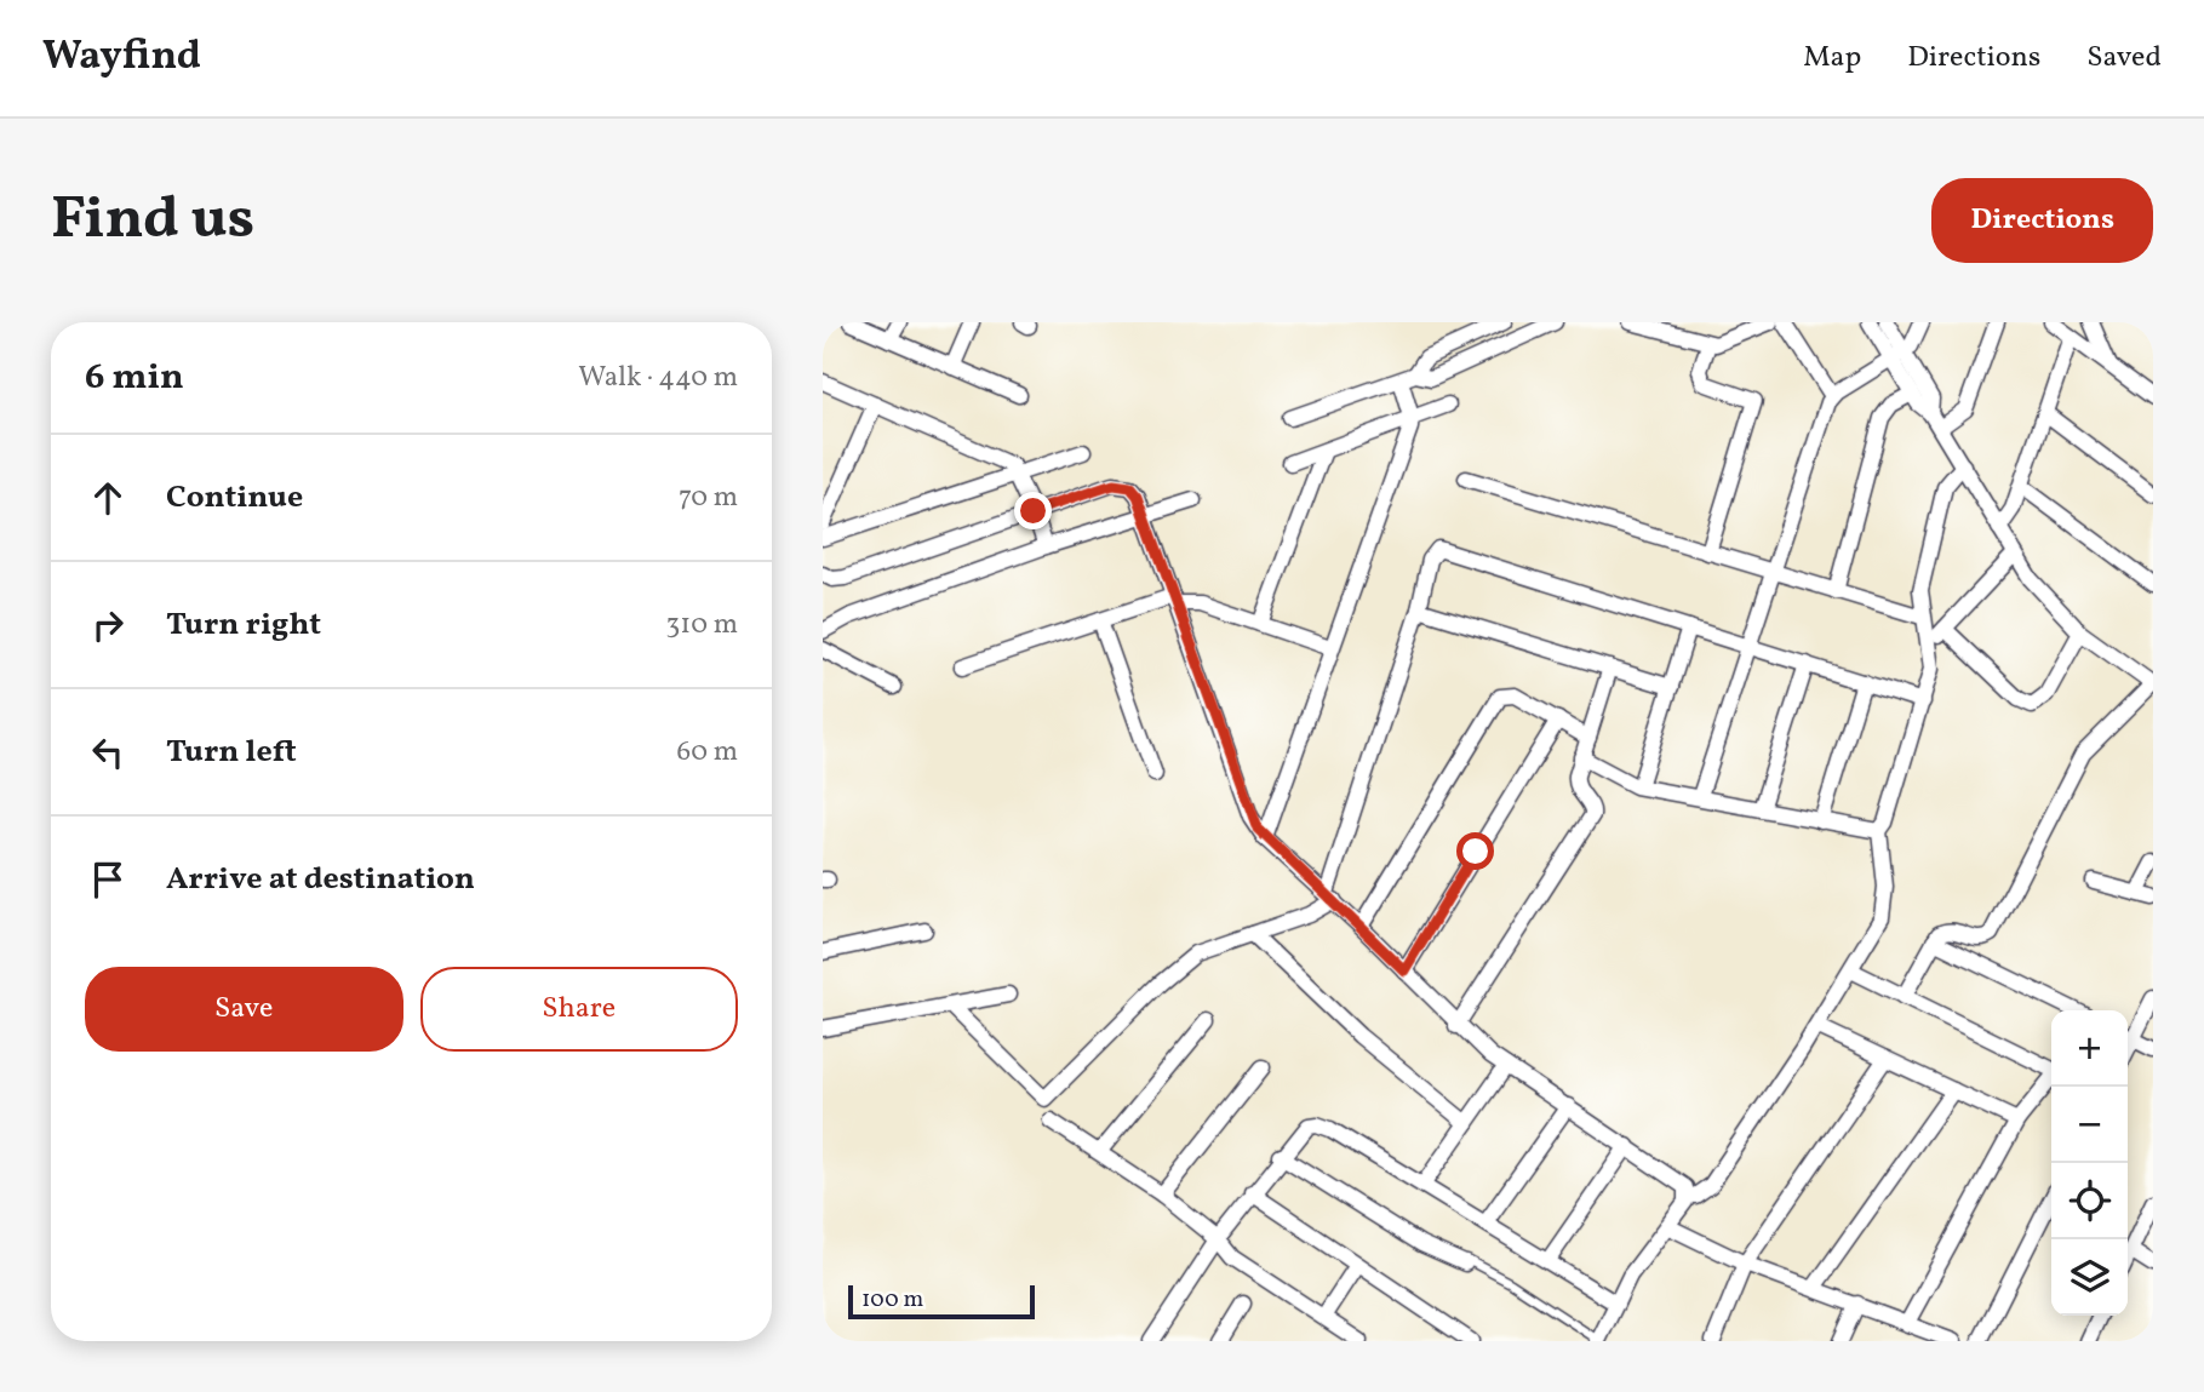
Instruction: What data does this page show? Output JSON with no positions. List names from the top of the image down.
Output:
{
  "scale_bar": "100 m",
  "page": {
    "header": "Wayfind",
    "nav": ["Map", "Directions", "Saved"],
    "buttons": [
      "Directions",
      ["Save", "Share"]
    ],
    "title": "Find us",
    "heading": ["6 min", "Walk · 440 m"],
    "list": [
      ["Continue", "70 m"],
      ["Turn right", "310 m"],
      ["Turn left", "60 m"],
      "Arrive at destination"
    ],
    "map_buttons": ["+", "−"],
    "scale": "100 m"
  }
}
